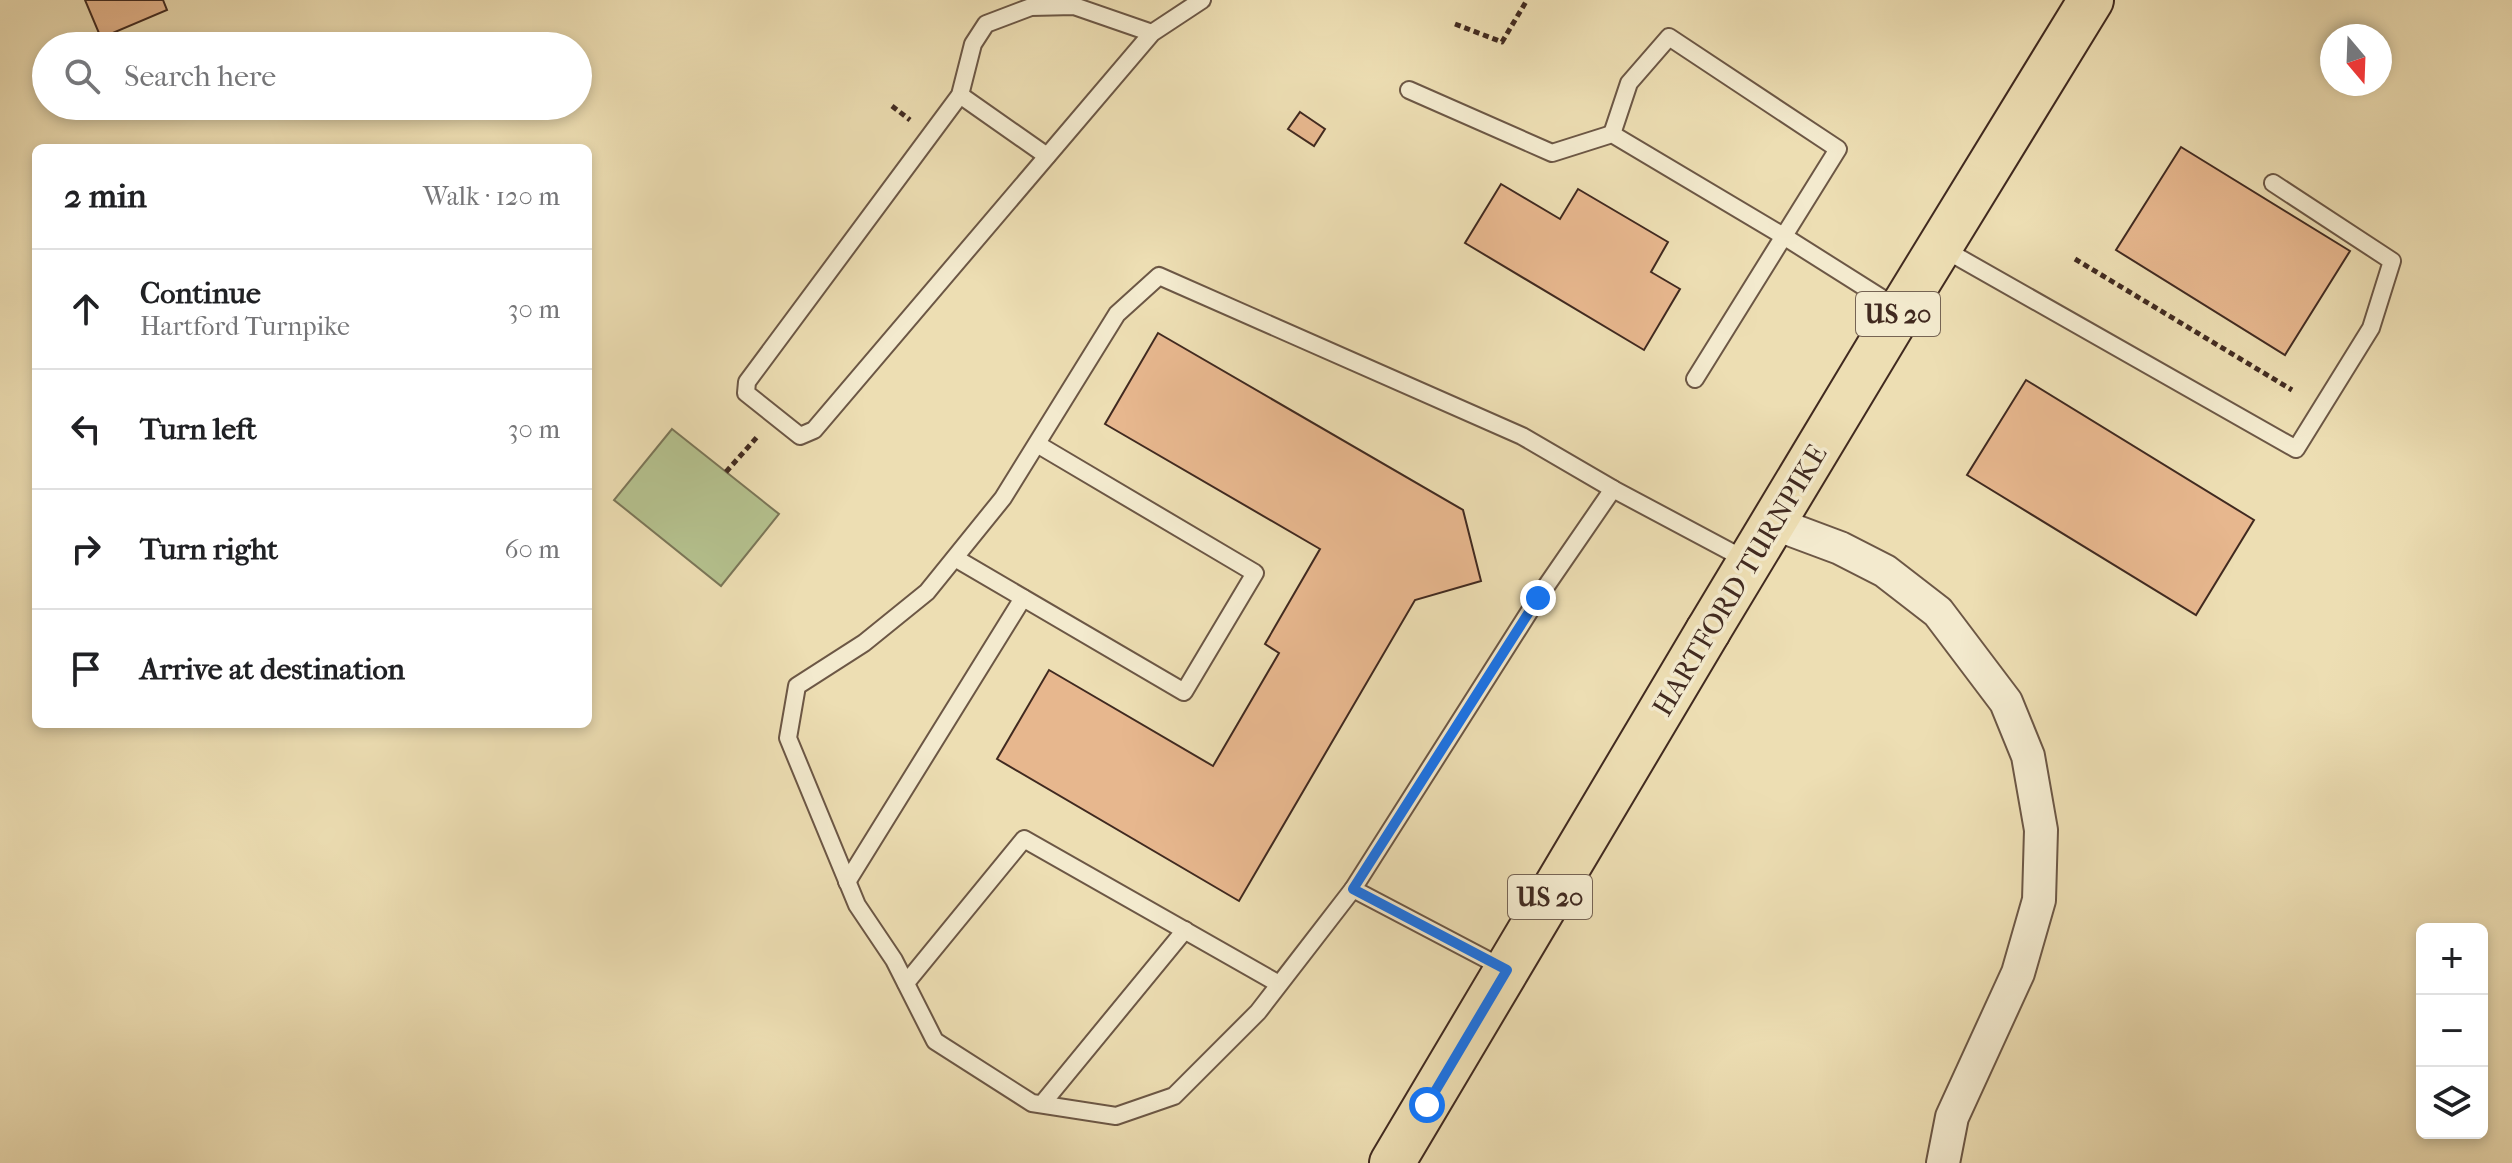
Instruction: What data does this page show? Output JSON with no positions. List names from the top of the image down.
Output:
{
  "streets": {
    "main road": ["US 20", "HARTFORD TURNPIKE"]
  },
  "north": "bottom",
  "page": {
    "search": "Search here",
    "heading": ["2 min", "Walk · 120 m"],
    "list": [
      ["Continue", "Hartford Turnpike", "30 m"],
      ["Turn left", "30 m"],
      ["Turn right", "60 m"],
      "Arrive at destination"
    ],
    "map_buttons": ["+", "−"]
  }
}
